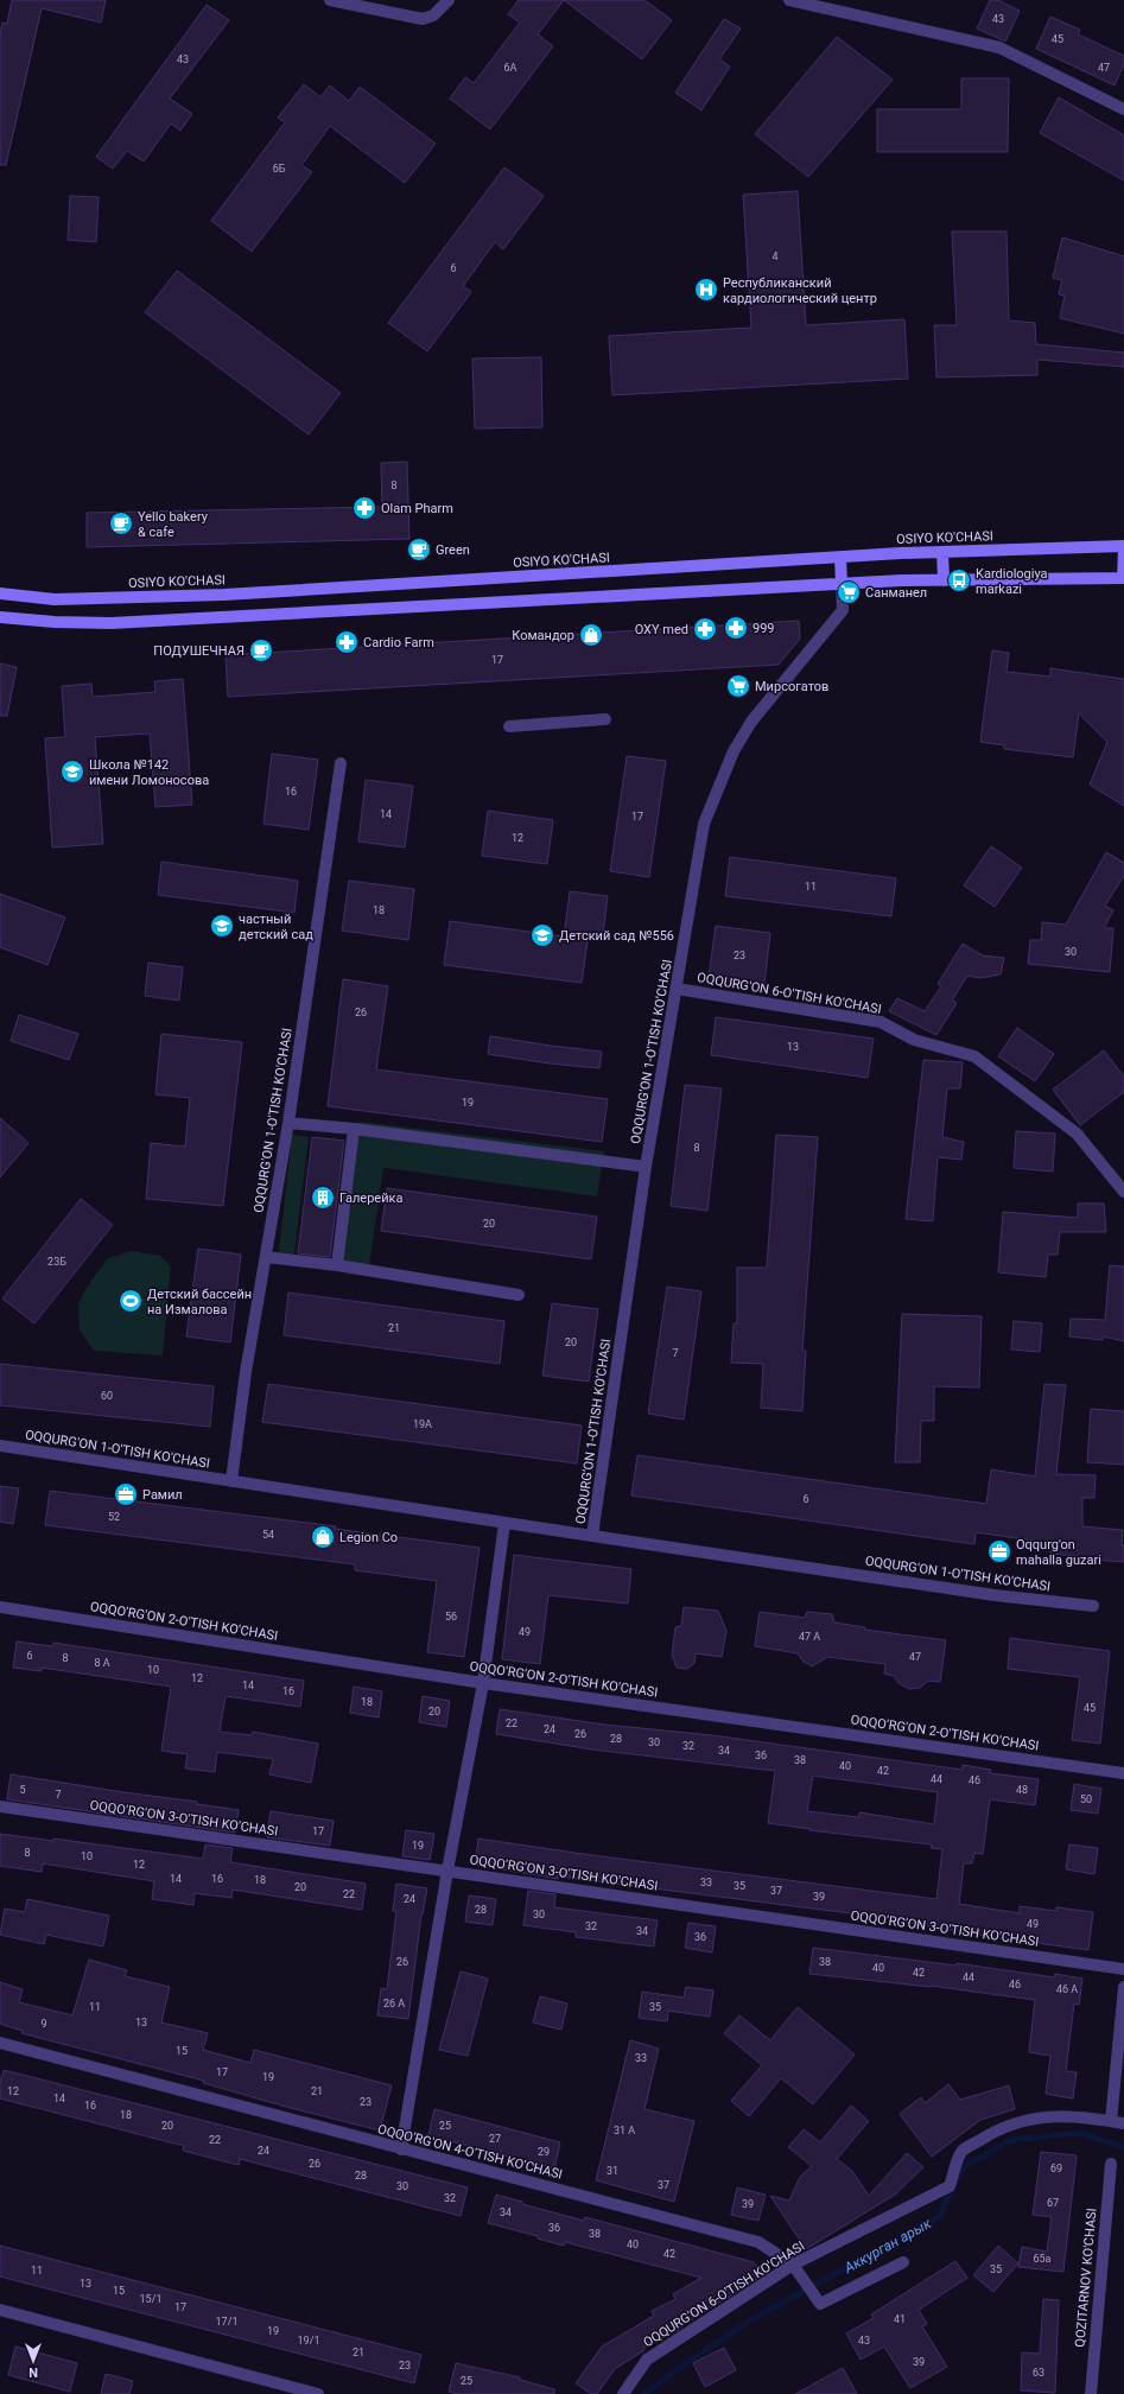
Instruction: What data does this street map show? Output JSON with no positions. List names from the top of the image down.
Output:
{
  "streets": {
    "main road": ["OSIYO KO'CHASI"],
    "street": [
      "OQQURG'ON 6-O'TISH KO'CHASI",
      "OQQURG'ON 1-O'TISH KO'CHASI",
      "OQQO'RG'ON 2-O'TISH KO'CHASI",
      "OQQO'RG'ON 3-O'TISH KO'CHASI",
      "OQQO'RG'ON 4-O'TISH KO'CHASI",
      "QOZITARNOV KO'CHASI"
    ]
  },
  "crossings": [
    ["OQQURG'ON 6-O'TISH KO'CHASI", "OQQURG'ON 1-O'TISH KO'CHASI"],
    ["OQQURG'ON 6-O'TISH KO'CHASI", "OQQO'RG'ON 4-O'TISH KO'CHASI"]
  ],
  "water": ["Аккурган арык"],
  "places": {
    "hospital": ["Республиканский кардиологический центр"],
    "pharmacy": [
      "Olam Pharm",
      "999",
      "OXY med",
      "Cardio Farm"
    ],
    "cafe": ["Yello bakery & cafe", "Green", "ПОДУШЕЧНАЯ"],
    "bus stop": ["Kardiologiya markazi"],
    "supermarket": ["Санманел", "Мирсогатов"],
    "shop": ["Командор", "Legion Co"],
    "school or university": ["Школа №142 имени Ломоносова", "частный детский сад", "Детский сад №556"],
    "building": ["Галерейка"],
    "sports": ["Детский бассейн на Измалова"],
    "office": ["Рамил", "Oqqurg'on mahalla guzari"]
  },
  "house_numbers": [
    "43",
    "45",
    "43",
    "6A",
    "47",
    "6Б",
    "4",
    "6",
    "8",
    "17",
    "16",
    "14",
    "17",
    "12",
    "11",
    "18",
    "30",
    "23",
    "26",
    "13",
    "19",
    "8",
    "20",
    "23Б",
    "21",
    "20",
    "7",
    "60",
    "19А",
    "6",
    "52",
    "54",
    "56",
    "49",
    "47 А",
    "6",
    "47",
    "8",
    "8 А",
    "10",
    "12",
    "14",
    "16",
    "18",
    "45",
    "20",
    "22",
    "24",
    "26",
    "28",
    "30",
    "32",
    "34",
    "36",
    "38",
    "40",
    "42",
    "44",
    "46",
    "5",
    "48",
    "7",
    "50",
    "17",
    "19",
    "8",
    "10",
    "12",
    "14",
    "16",
    "18",
    "33",
    "35",
    "20",
    "37",
    "22",
    "39",
    "24",
    "28",
    "30",
    "49",
    "32",
    "34",
    "36",
    "26",
    "38",
    "40",
    "42",
    "44",
    "46",
    "46 А",
    "26 А",
    "11",
    "35",
    "13",
    "9",
    "15",
    "33",
    "17",
    "19",
    "12",
    "21",
    "14",
    "23",
    "16",
    "18",
    "20",
    "25",
    "31 А",
    "27",
    "22",
    "24",
    "29",
    "26",
    "69",
    "31",
    "28",
    "37",
    "30",
    "32",
    "67",
    "39",
    "34",
    "36",
    "38",
    "40",
    "42",
    "65a",
    "35",
    "11",
    "13",
    "15",
    "15/1",
    "17",
    "41",
    "17/1",
    "19",
    "19/1",
    "43",
    "21",
    "39",
    "23",
    "63",
    "25"
  ],
  "north": "bottom"
}
